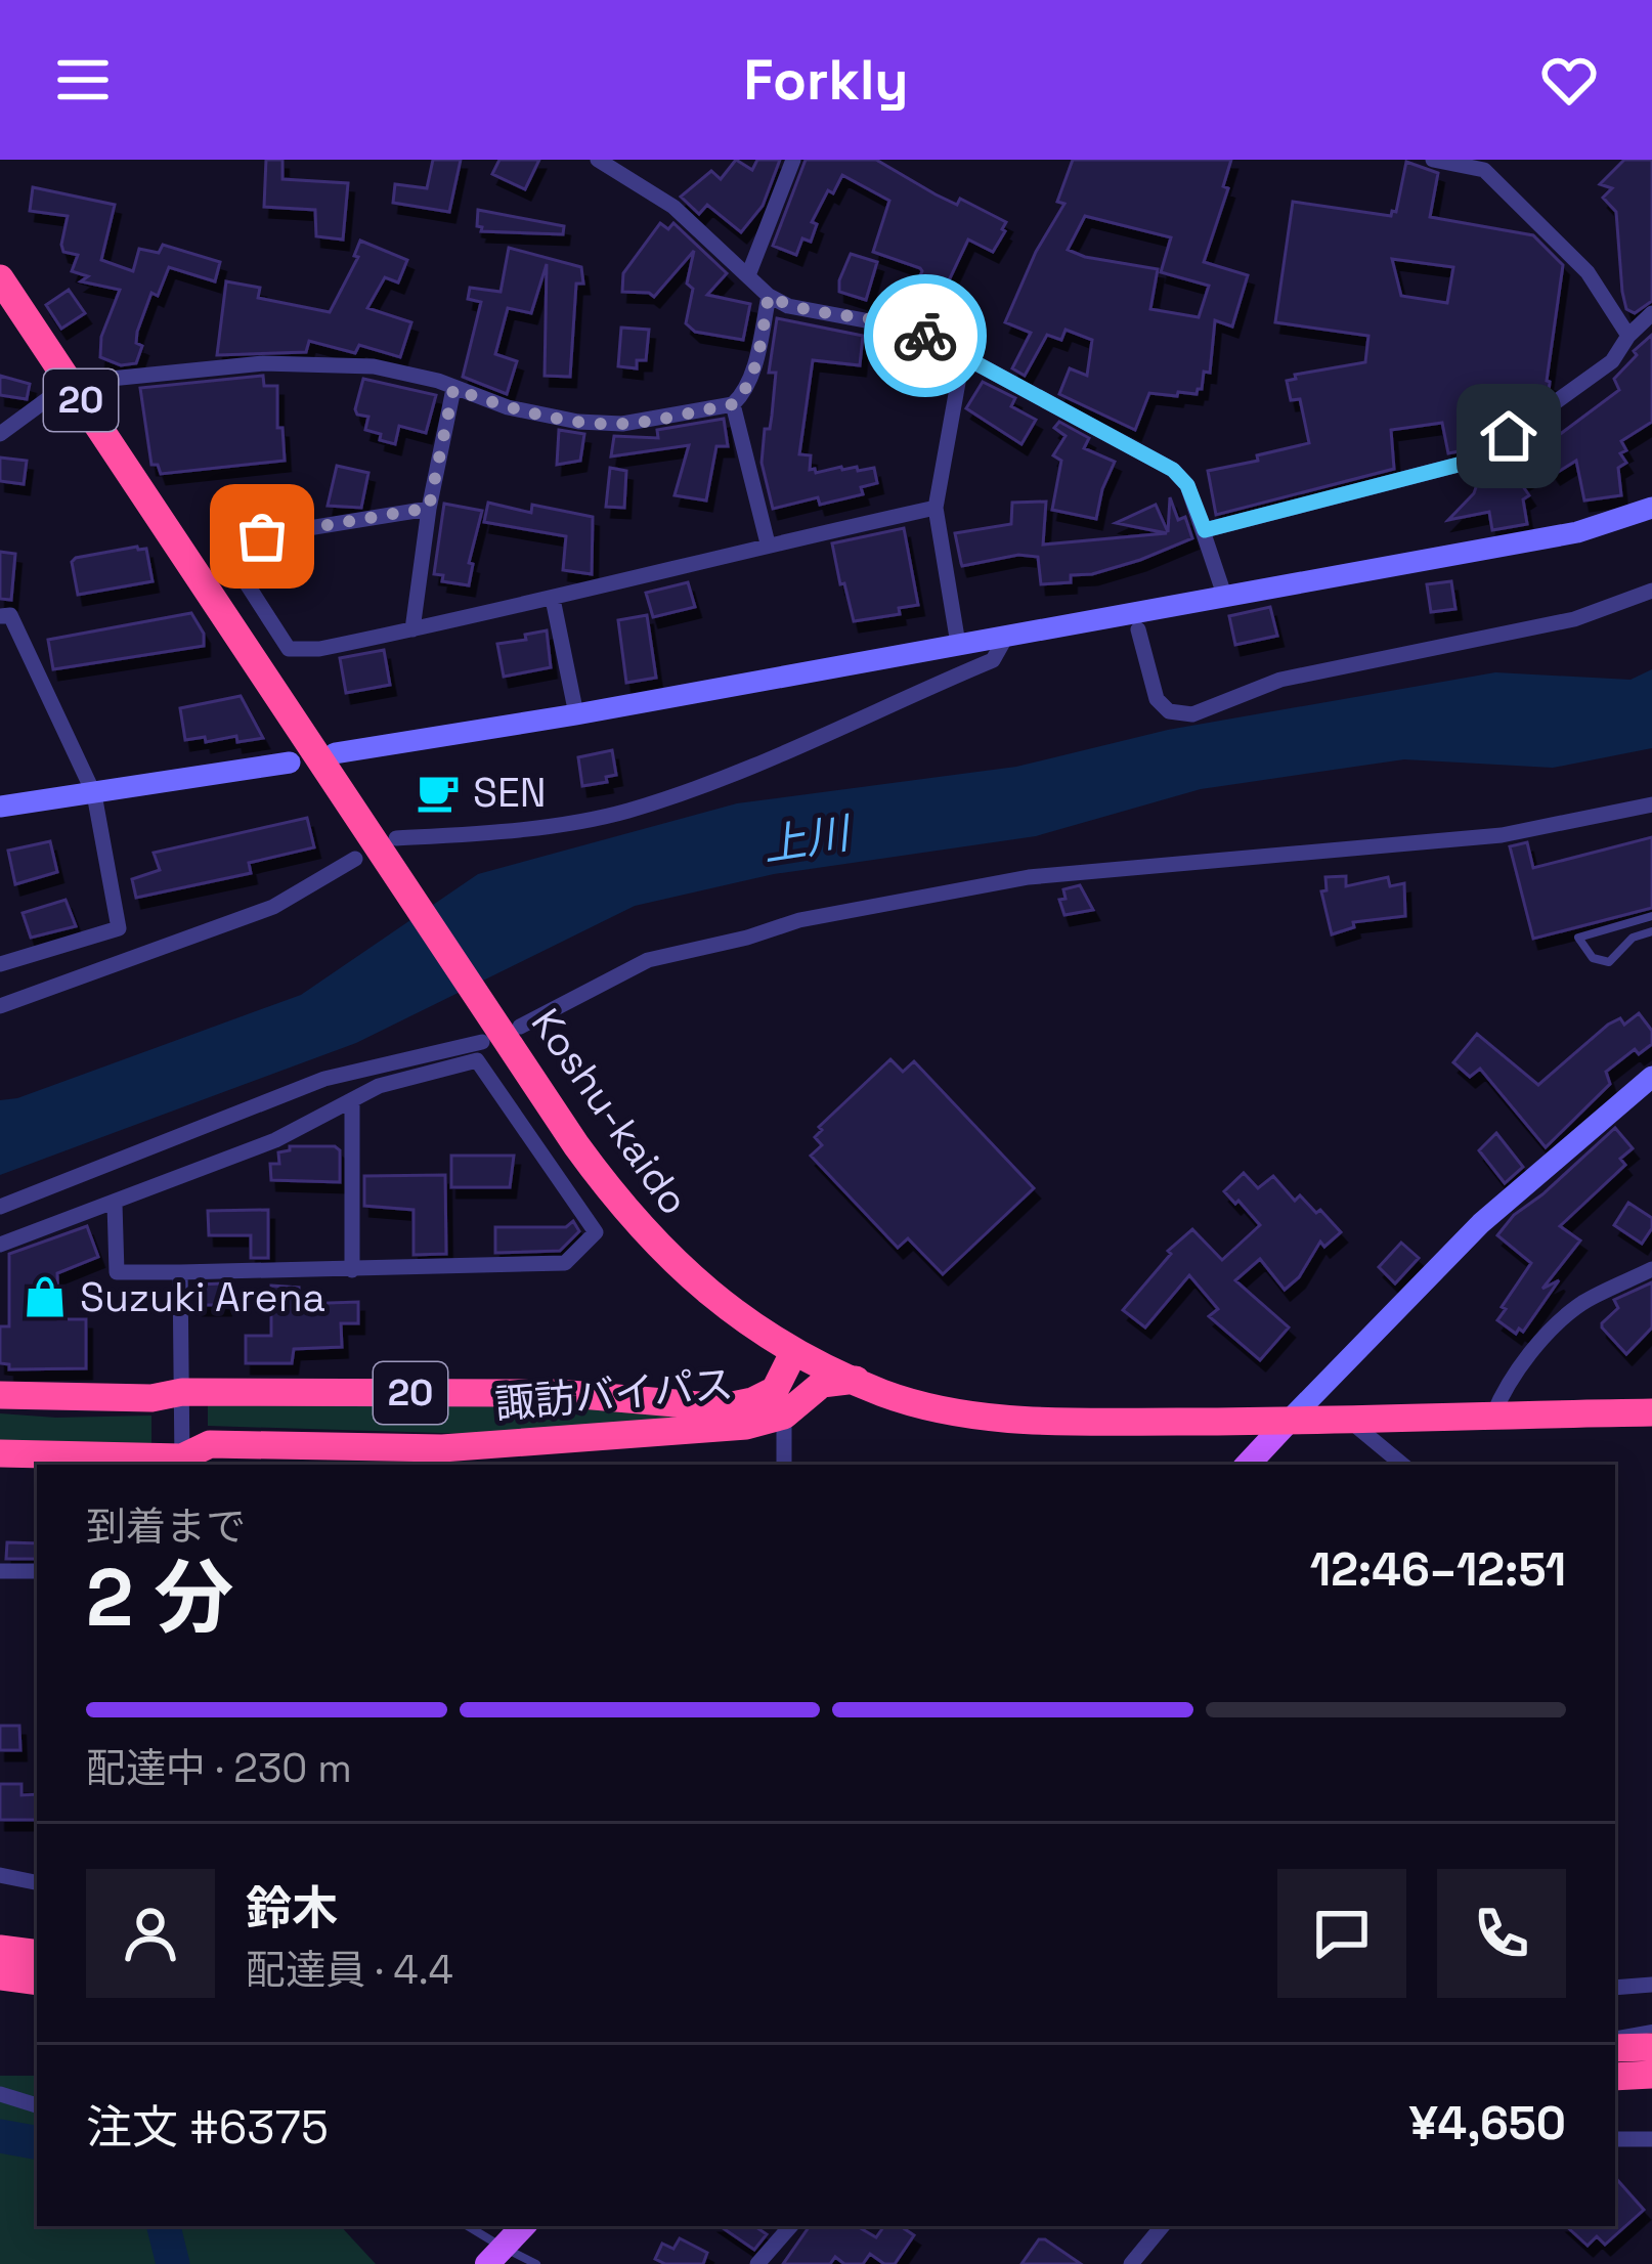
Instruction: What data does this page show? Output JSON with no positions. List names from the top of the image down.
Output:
{
  "streets": {
    "highway": ["20", "Koshu-kaido", "諏訪バイパス"]
  },
  "crossings": [
    ["Koshu-kaido", "諏訪バイパス"]
  ],
  "water": ["上川"],
  "places": {
    "cafe": ["SEN"],
    "shop": ["Suzuki Arena"]
  },
  "page": {
    "header": "Forkly",
    "heading": ["2 分", "到着まで", "12:46–12:51"],
    "panel": [
      "鈴木",
      "配達員 · 4.4",
      "注文 #6375",
      "¥4,650"
    ],
    "bar": "配達中 · 230 m"
  }
}
